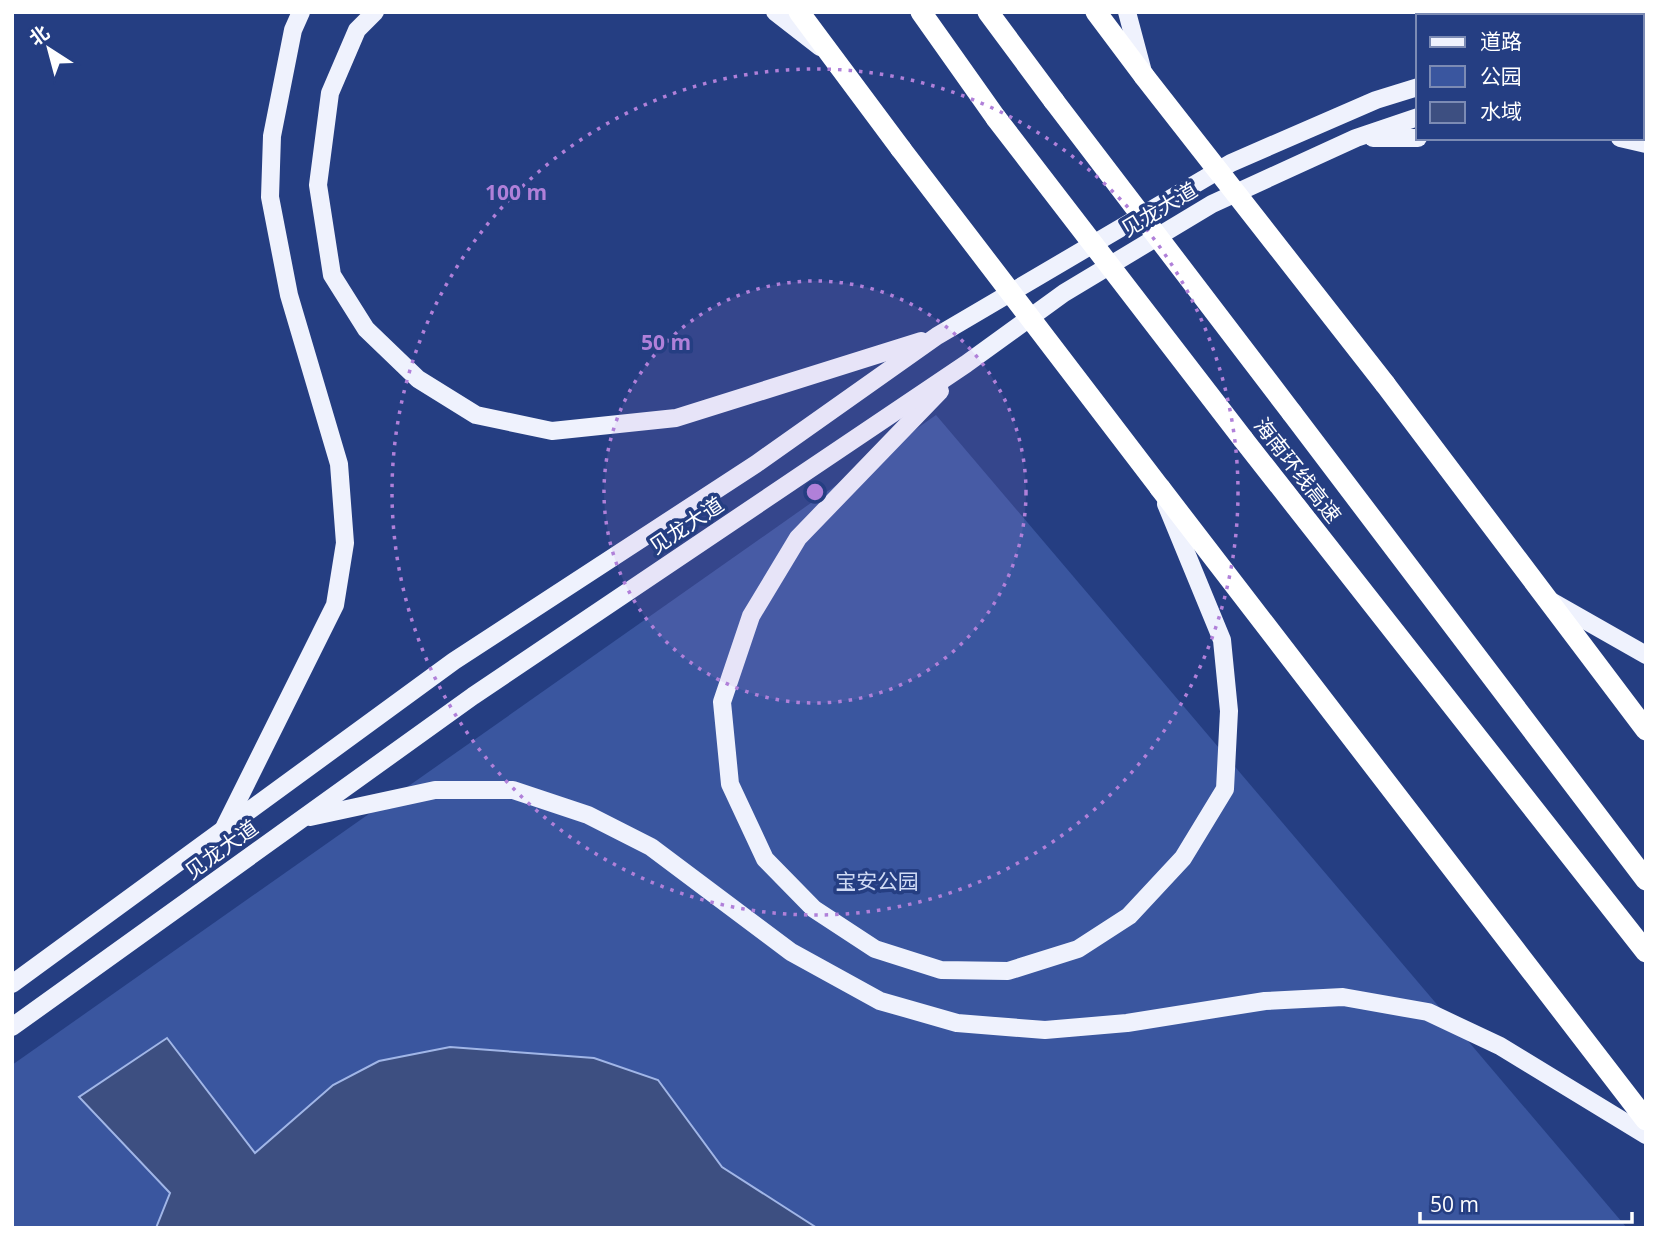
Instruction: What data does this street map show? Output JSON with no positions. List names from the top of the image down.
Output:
{
  "streets": {
    "highway": ["海南环线高速"],
    "main road": ["见龙大道"]
  },
  "parks": ["宝安公园"],
  "legend": ["道路", "公园", "水域"],
  "scale_bar": "50 m",
  "north": "top left",
  "rings": ["100 m", "50 m"]
}
